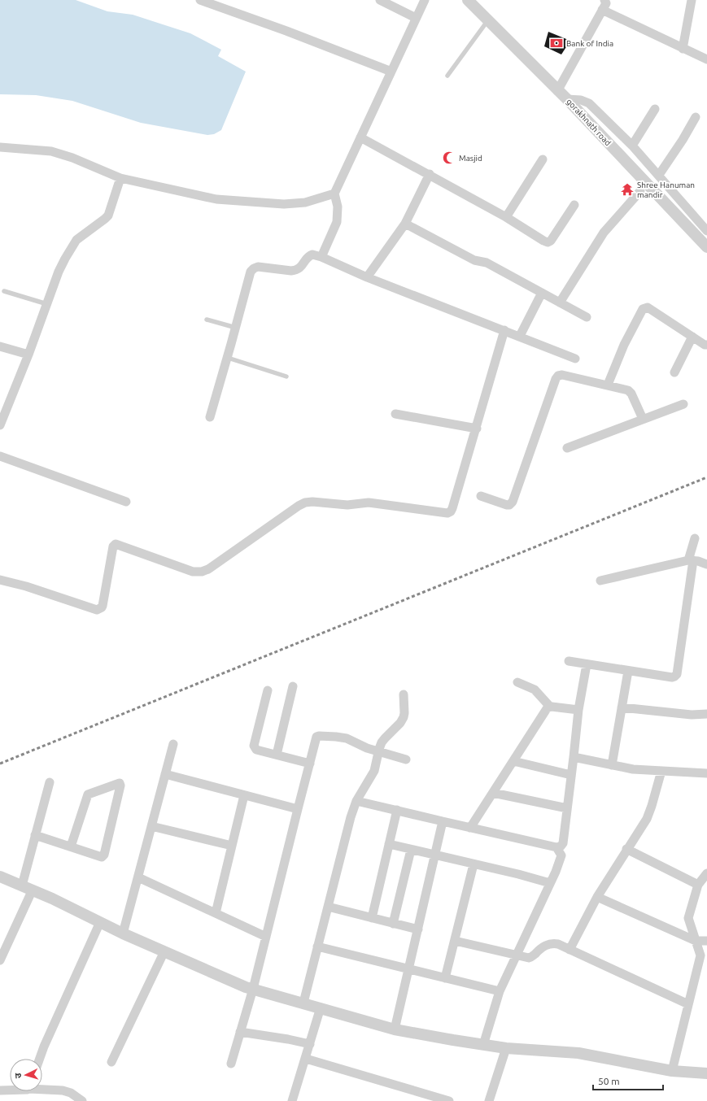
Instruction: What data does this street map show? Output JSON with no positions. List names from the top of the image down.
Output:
{
  "streets": {
    "street": ["gorakhnath road"]
  },
  "places": {
    "bank": ["Bank of India"],
    "mosque": ["Masjid"],
    "temple": ["Shree Hanuman mandir"]
  },
  "scale_bar": "50 m",
  "north": "left"
}
